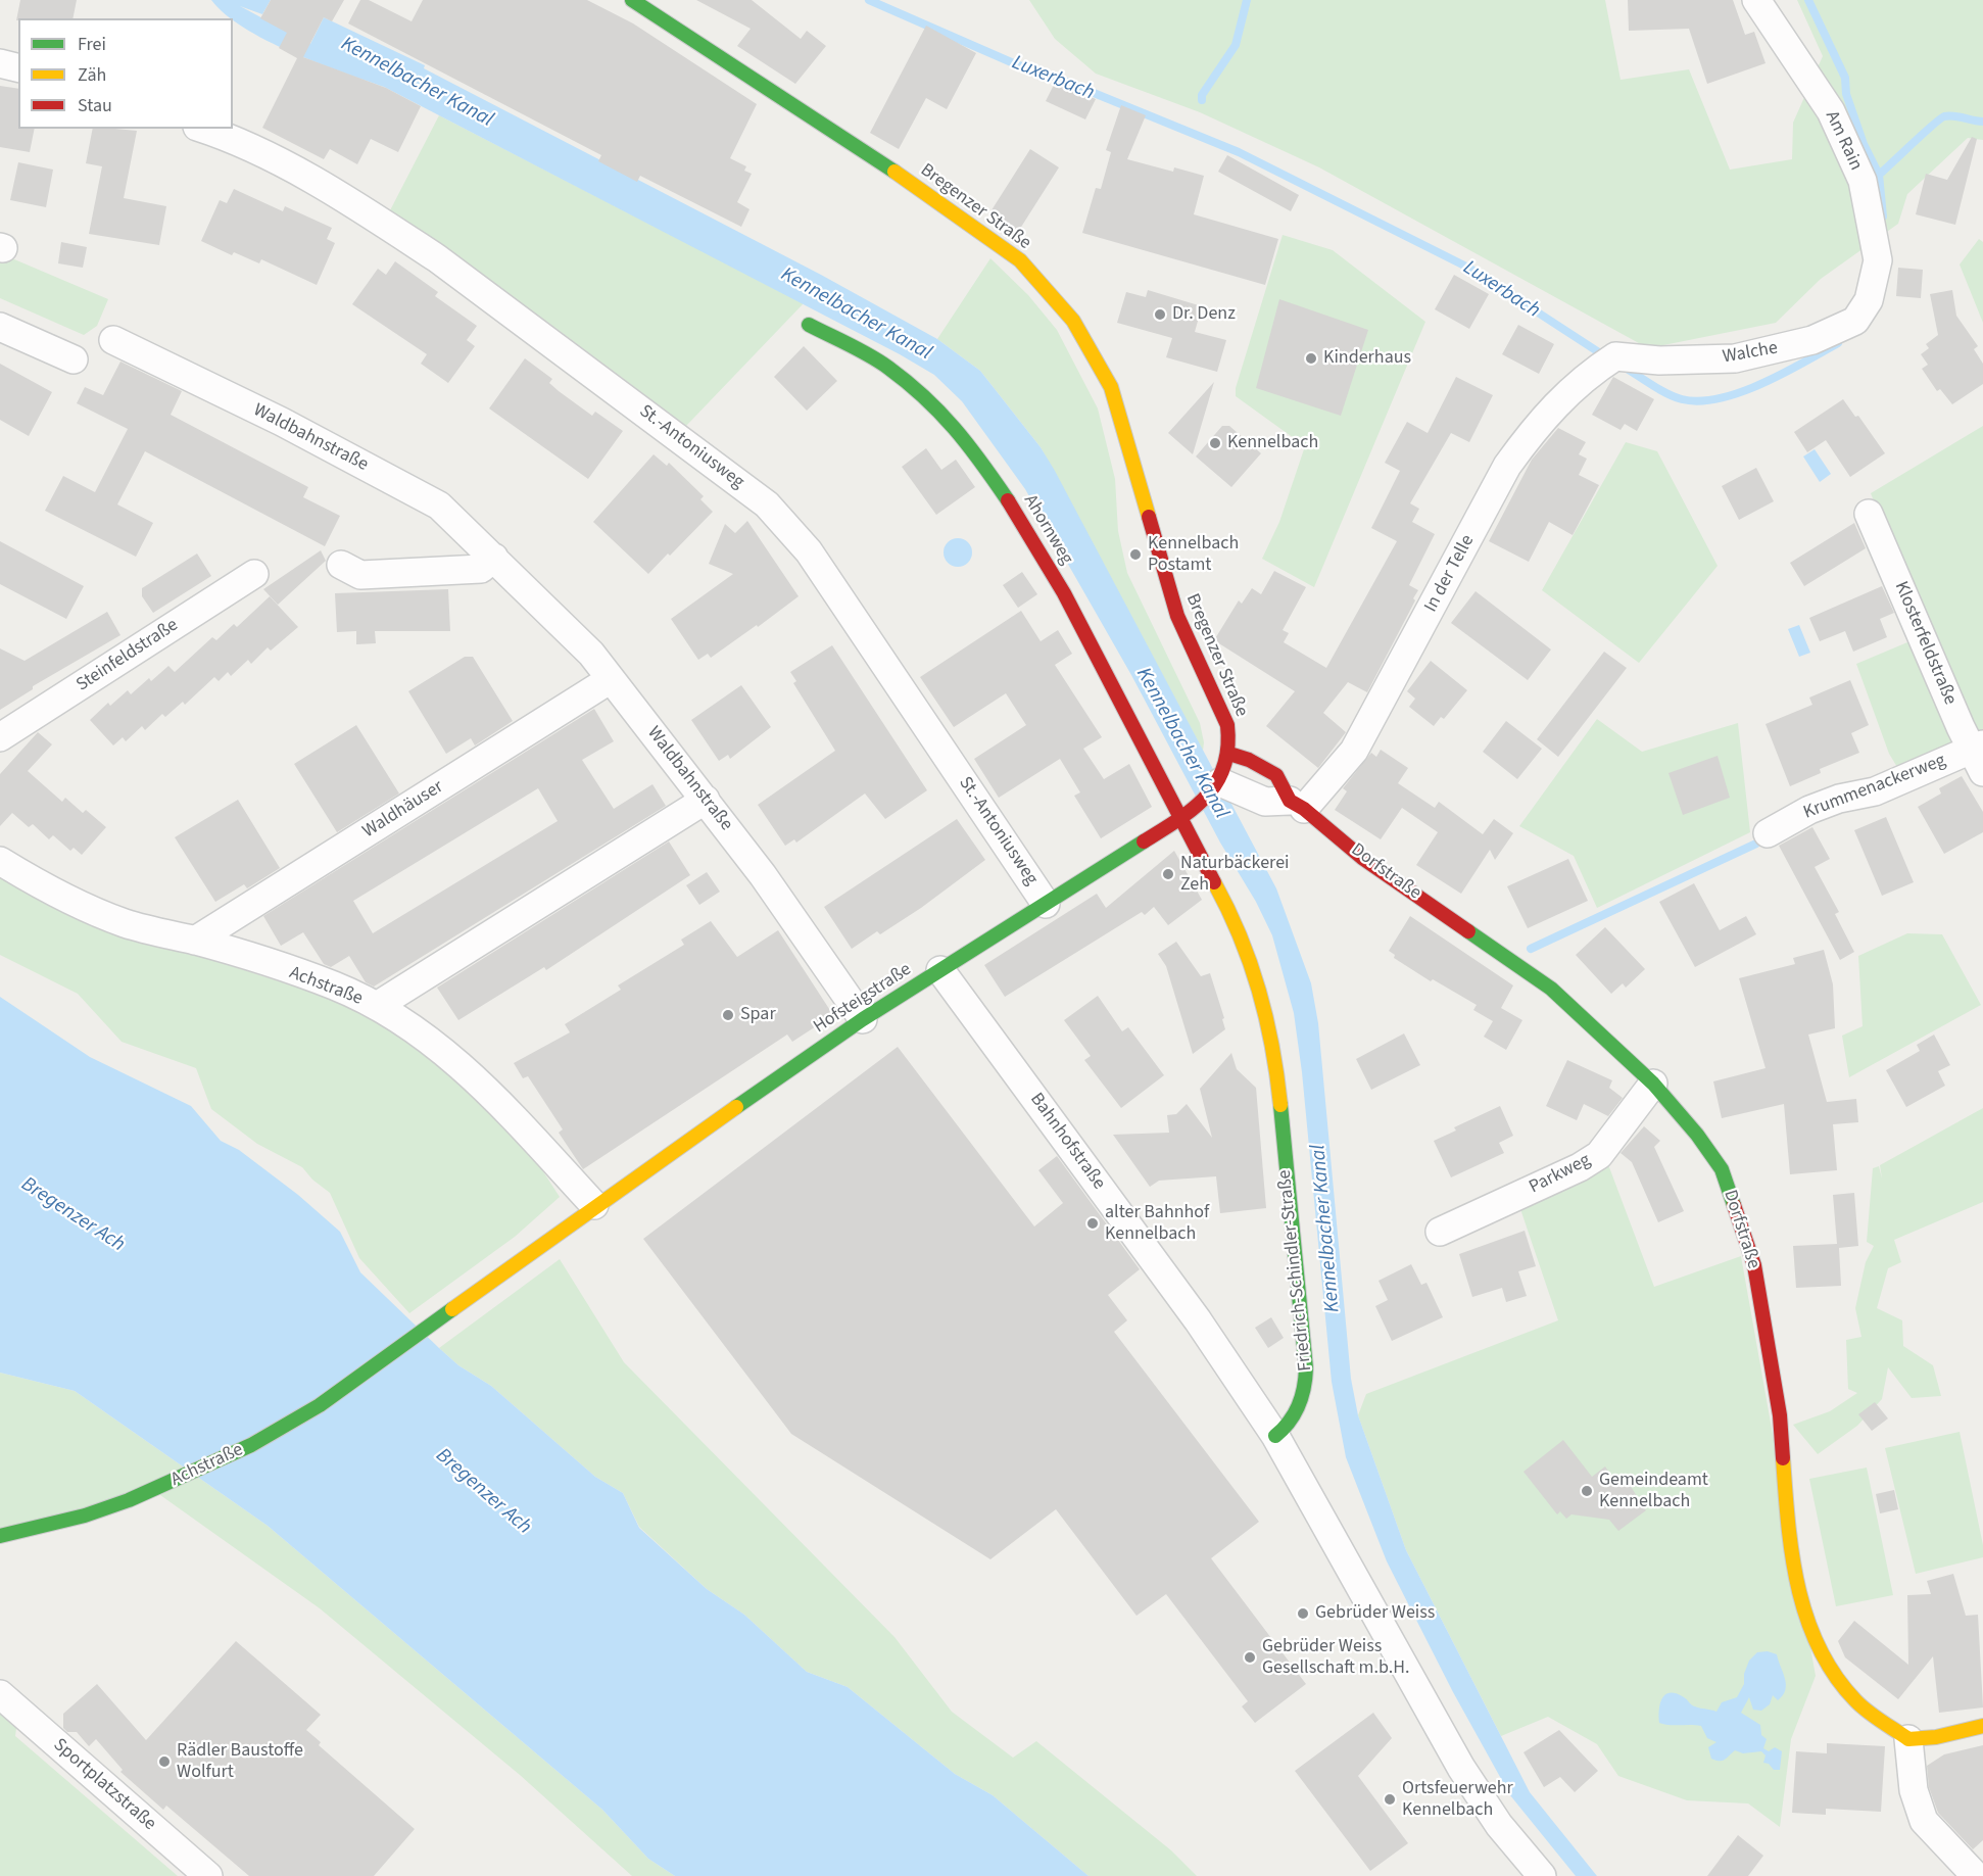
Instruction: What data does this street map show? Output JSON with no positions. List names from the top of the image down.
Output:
{
  "streets": {
    "street": [
      "Am Rain",
      "Bregenzer Straße",
      "Walche",
      "Waldbahnstraße",
      "St.-Antoniusweg",
      "Ahornweg",
      "In der Telle",
      "Klosterfeldstraße",
      "Steinfeldstraße",
      "Krummenackerweg",
      "Waldhäuser",
      "Dorfstraße",
      "Achstraße",
      "Hofsteigstraße",
      "Bahnhofstraße",
      "Parkweg",
      "Friedrich-Schindler-Straße",
      "Sportplatzstraße"
    ]
  },
  "crossings": [
    ["Am Rain", "Walche"],
    ["Bregenzer Straße", "Hofsteigstraße"],
    ["Walche", "In der Telle"],
    ["Waldbahnstraße", "Waldhäuser"],
    ["Waldbahnstraße", "Hofsteigstraße"],
    ["St.-Antoniusweg", "Hofsteigstraße"],
    ["Ahornweg", "Hofsteigstraße"],
    ["Ahornweg", "Friedrich-Schindler-Straße"],
    ["In der Telle", "Dorfstraße"],
    ["Klosterfeldstraße", "Krummenackerweg"],
    ["Waldhäuser", "Achstraße"],
    ["Dorfstraße", "Parkweg"],
    ["Achstraße", "Hofsteigstraße"],
    ["Hofsteigstraße", "Bahnhofstraße"],
    ["Hofsteigstraße", "Friedrich-Schindler-Straße"],
    ["Bahnhofstraße", "Friedrich-Schindler-Straße"]
  ],
  "water": ["Luxerbach", "Kennelbacher Kanal", "Bregenzer Ach"],
  "places": [
    "Dr. Denz",
    "Kinderhaus",
    "Kennelbach",
    "Kennelbach Postamt",
    "Naturbäckerei Zeh",
    "Spar",
    "alter Bahnhof Kennelbach",
    "Gemeindeamt Kennelbach",
    "Gebrüder Weiss",
    "Gebrüder Weiss Gesellschaft m.b.H.",
    "Rädler Baustoffe Wolfurt",
    "Ortsfeuerwehr Kennelbach"
  ],
  "legend": ["Frei", "Zäh", "Stau"]
}
